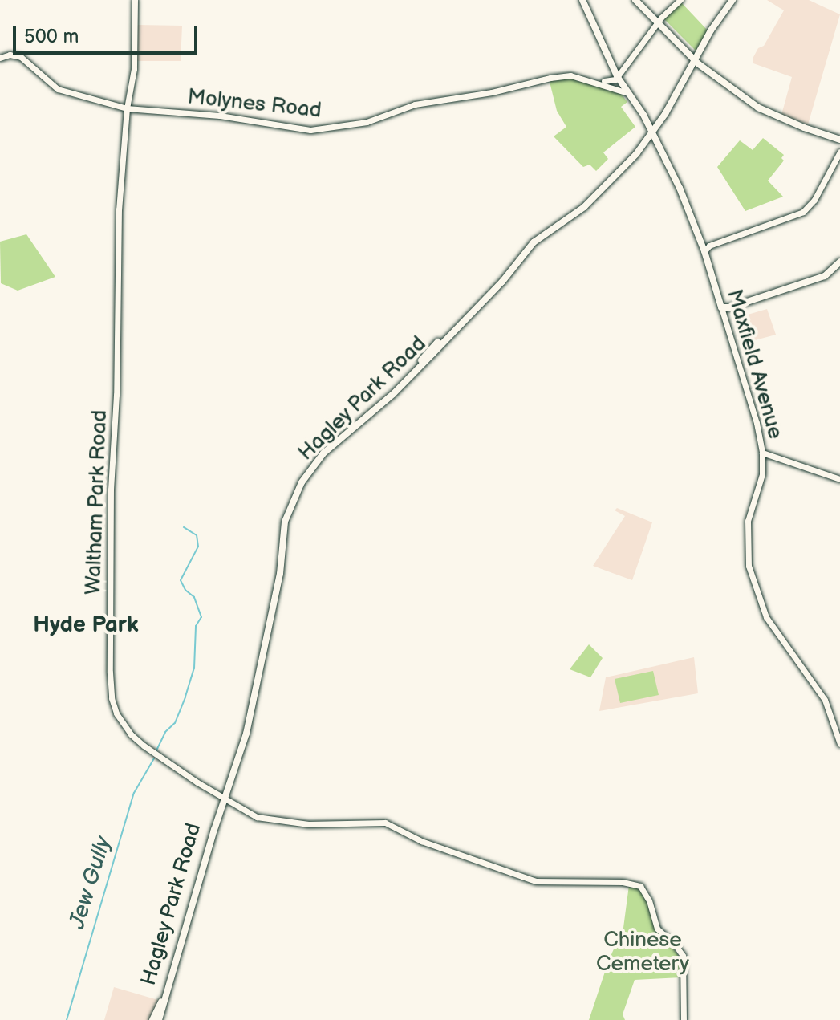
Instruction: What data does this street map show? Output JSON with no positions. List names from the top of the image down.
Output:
{
  "streets": {
    "main road": [
      "Molynes Road",
      "Maxfield Avenue",
      "Hagley Park Road",
      "Waltham Park Road"
    ]
  },
  "crossings": [
    ["Molynes Road", "Maxfield Avenue"],
    ["Molynes Road", "Waltham Park Road"],
    ["Maxfield Avenue", "Hagley Park Road"],
    ["Hagley Park Road", "Waltham Park Road"]
  ],
  "districts": ["Hyde Park"],
  "water": ["Jew Gully"],
  "parks": ["Chinese Cemetery"],
  "scale_bar": "500 m"
}
